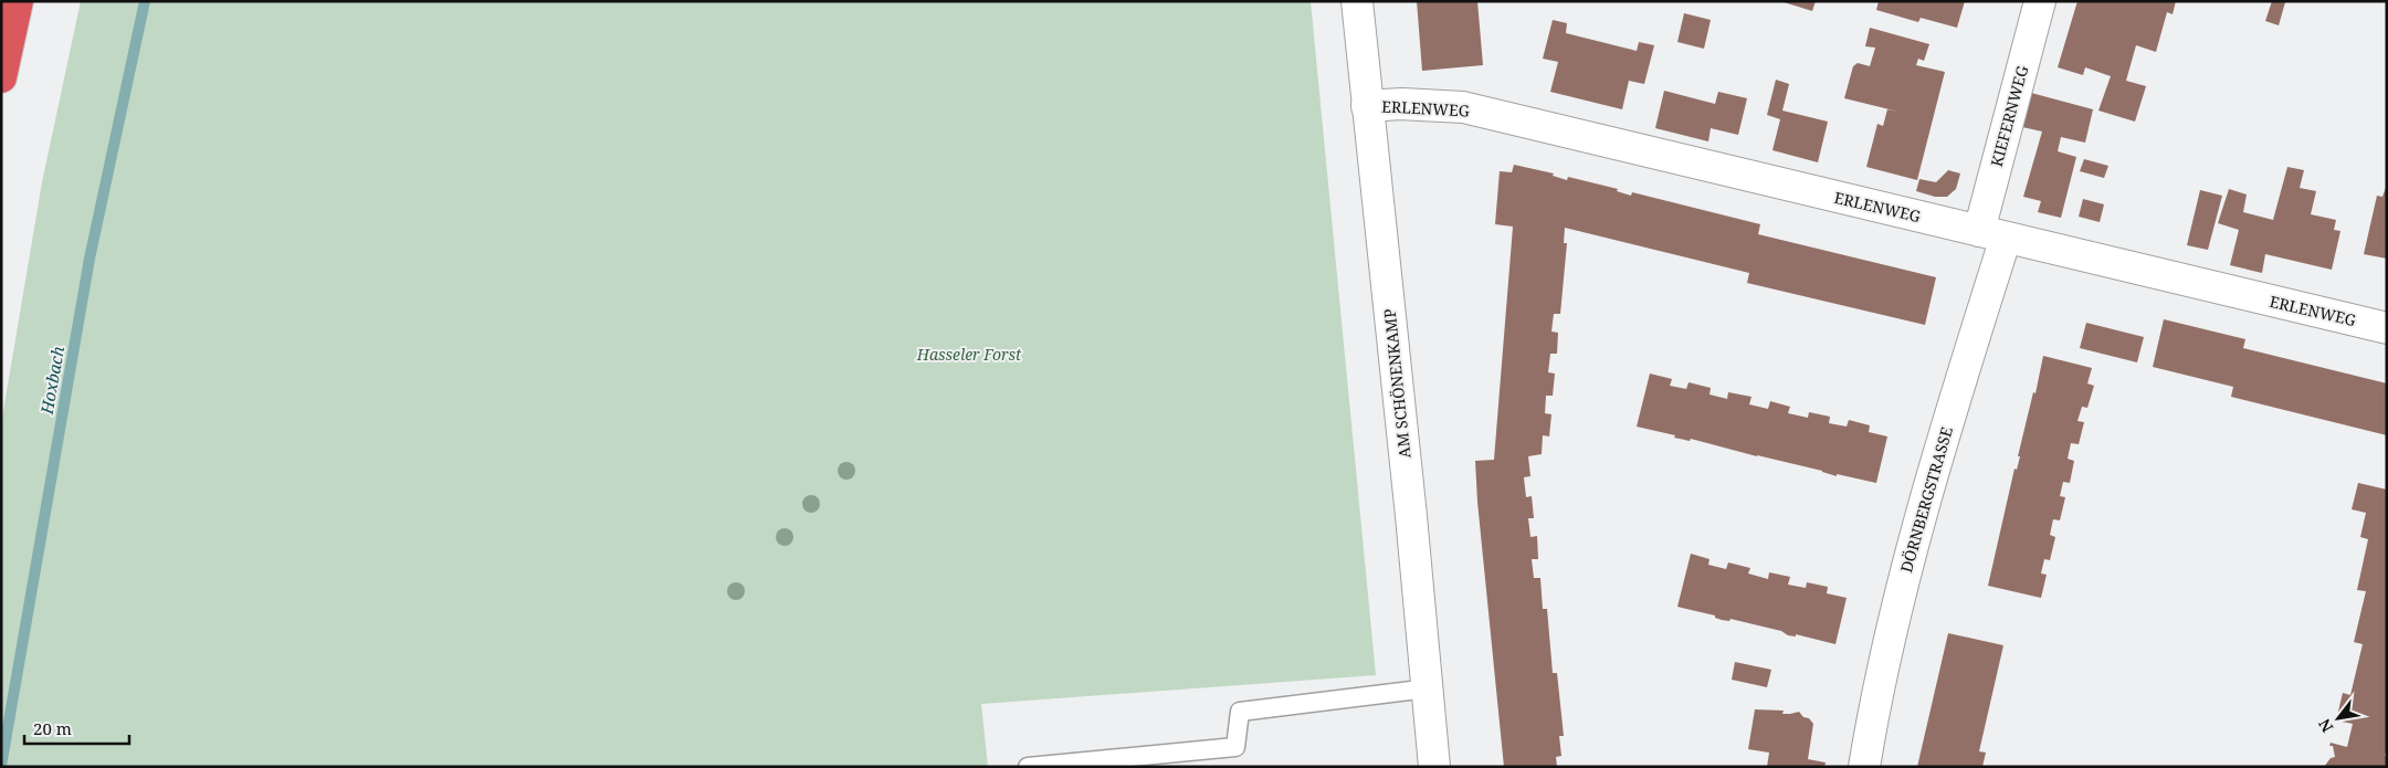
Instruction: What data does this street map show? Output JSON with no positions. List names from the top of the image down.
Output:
{
  "streets": {
    "street": [
      "ERLENWEG",
      "KIEFERNWEG",
      "AM SCHÖNENKAMP",
      "DÖRNBERGSTRASSE"
    ]
  },
  "crossings": [
    ["ERLENWEG", "KIEFERNWEG"],
    ["ERLENWEG", "AM SCHÖNENKAMP"],
    ["ERLENWEG", "DÖRNBERGSTRASSE"],
    ["KIEFERNWEG", "DÖRNBERGSTRASSE"]
  ],
  "water": ["Hoxbach"],
  "parks": ["Hasseler Forst"],
  "scale_bar": "20 m",
  "north": "bottom left"
}
